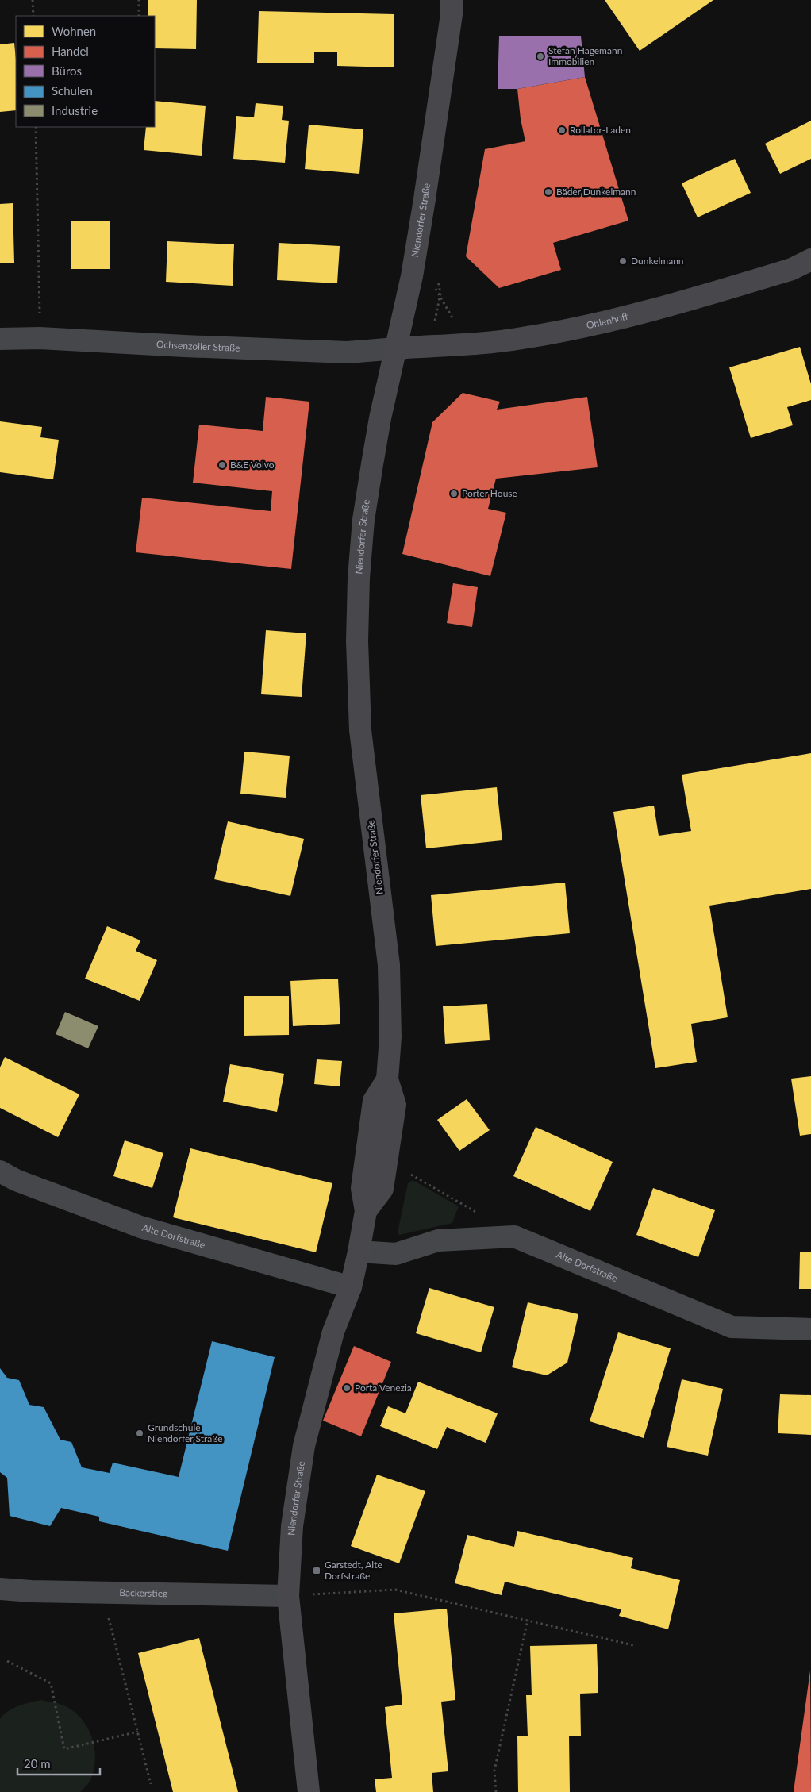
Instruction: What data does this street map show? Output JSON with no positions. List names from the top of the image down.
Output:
{
  "streets": {
    "main road": ["Niendorfer Straße", "Ohlenhoff"],
    "street": ["Ochsenzoller Straße", "Alte Dorfstraße", "Bäckerstieg"]
  },
  "crossings": [
    ["Niendorfer Straße", "Ohlenhoff"],
    ["Niendorfer Straße", "Ochsenzoller Straße"],
    ["Niendorfer Straße", "Alte Dorfstraße"],
    ["Niendorfer Straße", "Bäckerstieg"],
    ["Ohlenhoff", "Ochsenzoller Straße"]
  ],
  "places": {
    "other": [
      "Stefan Hagemann Immobilien",
      "Rollator-Laden",
      "Bäder Dunkelmann",
      "Dunkelmann",
      "B&E Volvo",
      "Porter House",
      "Porta Venezia",
      "Grundschule Niendorfer Straße"
    ],
    "transit": ["Garstedt, Alte Dorfstraße"]
  },
  "legend": [
    "Wohnen",
    "Handel",
    "Büros",
    "Schulen",
    "Industrie"
  ],
  "scale_bar": "20 m"
}
